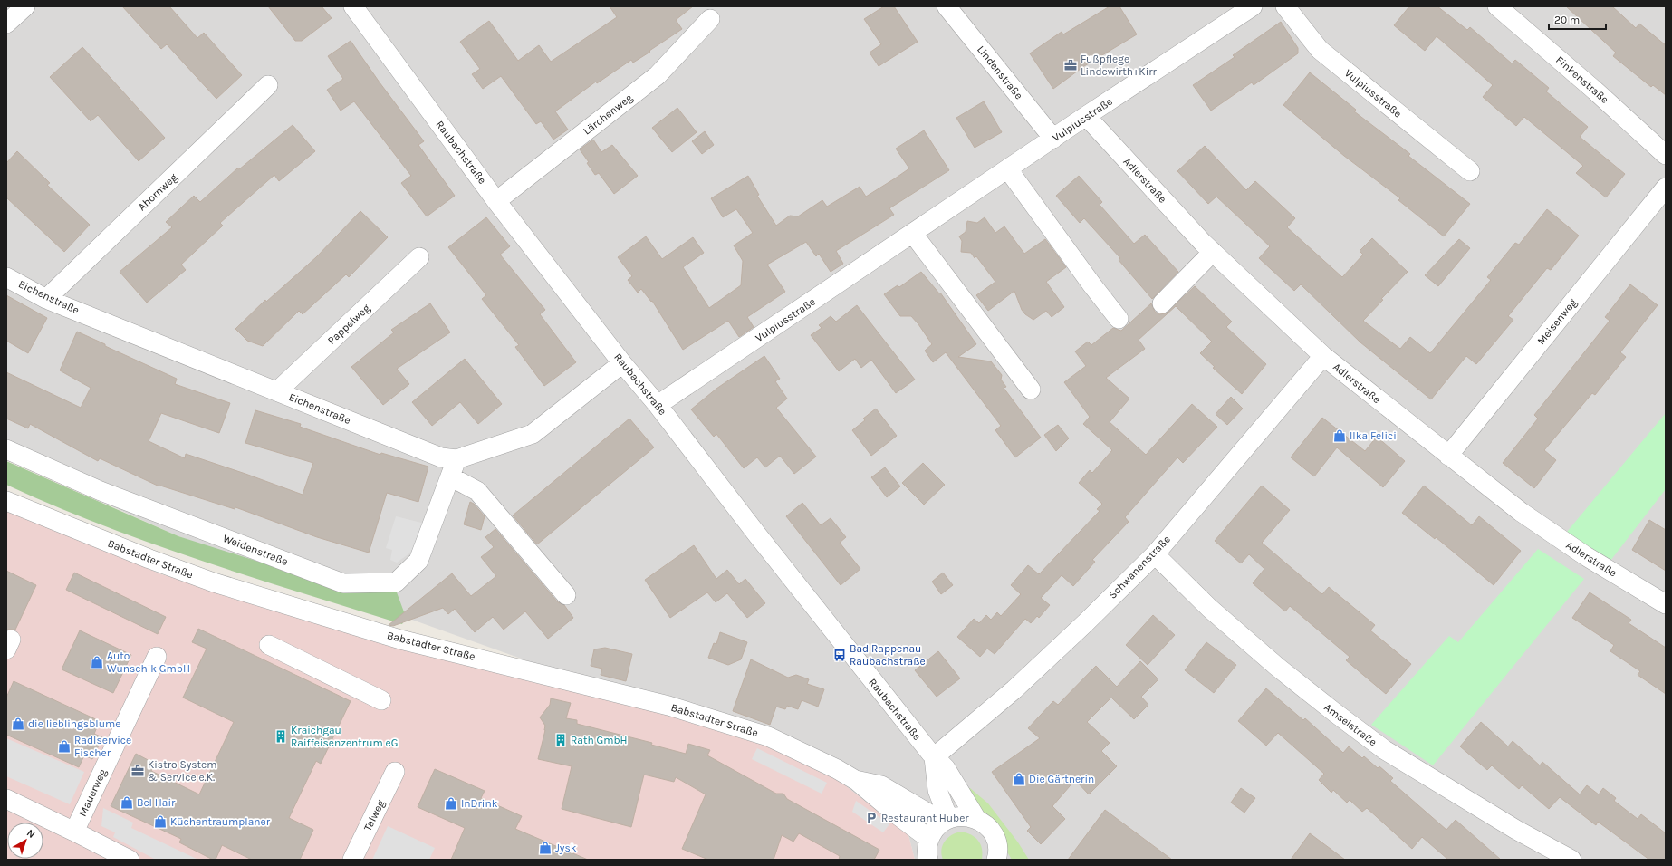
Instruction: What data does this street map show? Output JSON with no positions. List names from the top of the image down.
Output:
{
  "streets": {
    "street": [
      "Lindenstraße",
      "Finkenstraße",
      "Vulpiusstraße",
      "Lärchenweg",
      "Raubachstraße",
      "Adlerstraße",
      "Ahornweg",
      "Eichenstraße",
      "Meisenweg",
      "Pappelweg",
      "Weidenstraße",
      "Babstadter Straße",
      "Schwanenstraße",
      "Amselstraße",
      "Mauerweg",
      "Talweg"
    ]
  },
  "crossings": [
    ["Lindenstraße", "Vulpiusstraße"],
    ["Vulpiusstraße", "Raubachstraße"],
    ["Vulpiusstraße", "Adlerstraße"],
    ["Lärchenweg", "Raubachstraße"],
    ["Raubachstraße", "Eichenstraße"],
    ["Raubachstraße", "Babstadter Straße"],
    ["Raubachstraße", "Schwanenstraße"],
    ["Adlerstraße", "Meisenweg"],
    ["Adlerstraße", "Schwanenstraße"],
    ["Ahornweg", "Eichenstraße"],
    ["Eichenstraße", "Pappelweg"],
    ["Eichenstraße", "Weidenstraße"],
    ["Schwanenstraße", "Amselstraße"]
  ],
  "places": {
    "office": ["Fußpflege Lindewirth+Kirr", "Kistro System & Service e.K."],
    "shop": [
      "Ilka Felici",
      "Auto Wunschik GmbH",
      "die lieblingsblume",
      "Radlservice Fischer",
      "Die Gärtnerin",
      "Bel Hair",
      "InDrink",
      "Küchentraumplaner",
      "Jysk"
    ],
    "bus stop": ["Bad Rappenau Raubachstraße"],
    "building": ["Kraichgau Raiffeisenzentrum eG", "Rath GmbH"],
    "parking": ["Restaurant Huber"]
  },
  "scale_bar": "20 m",
  "north": "top right"
}
